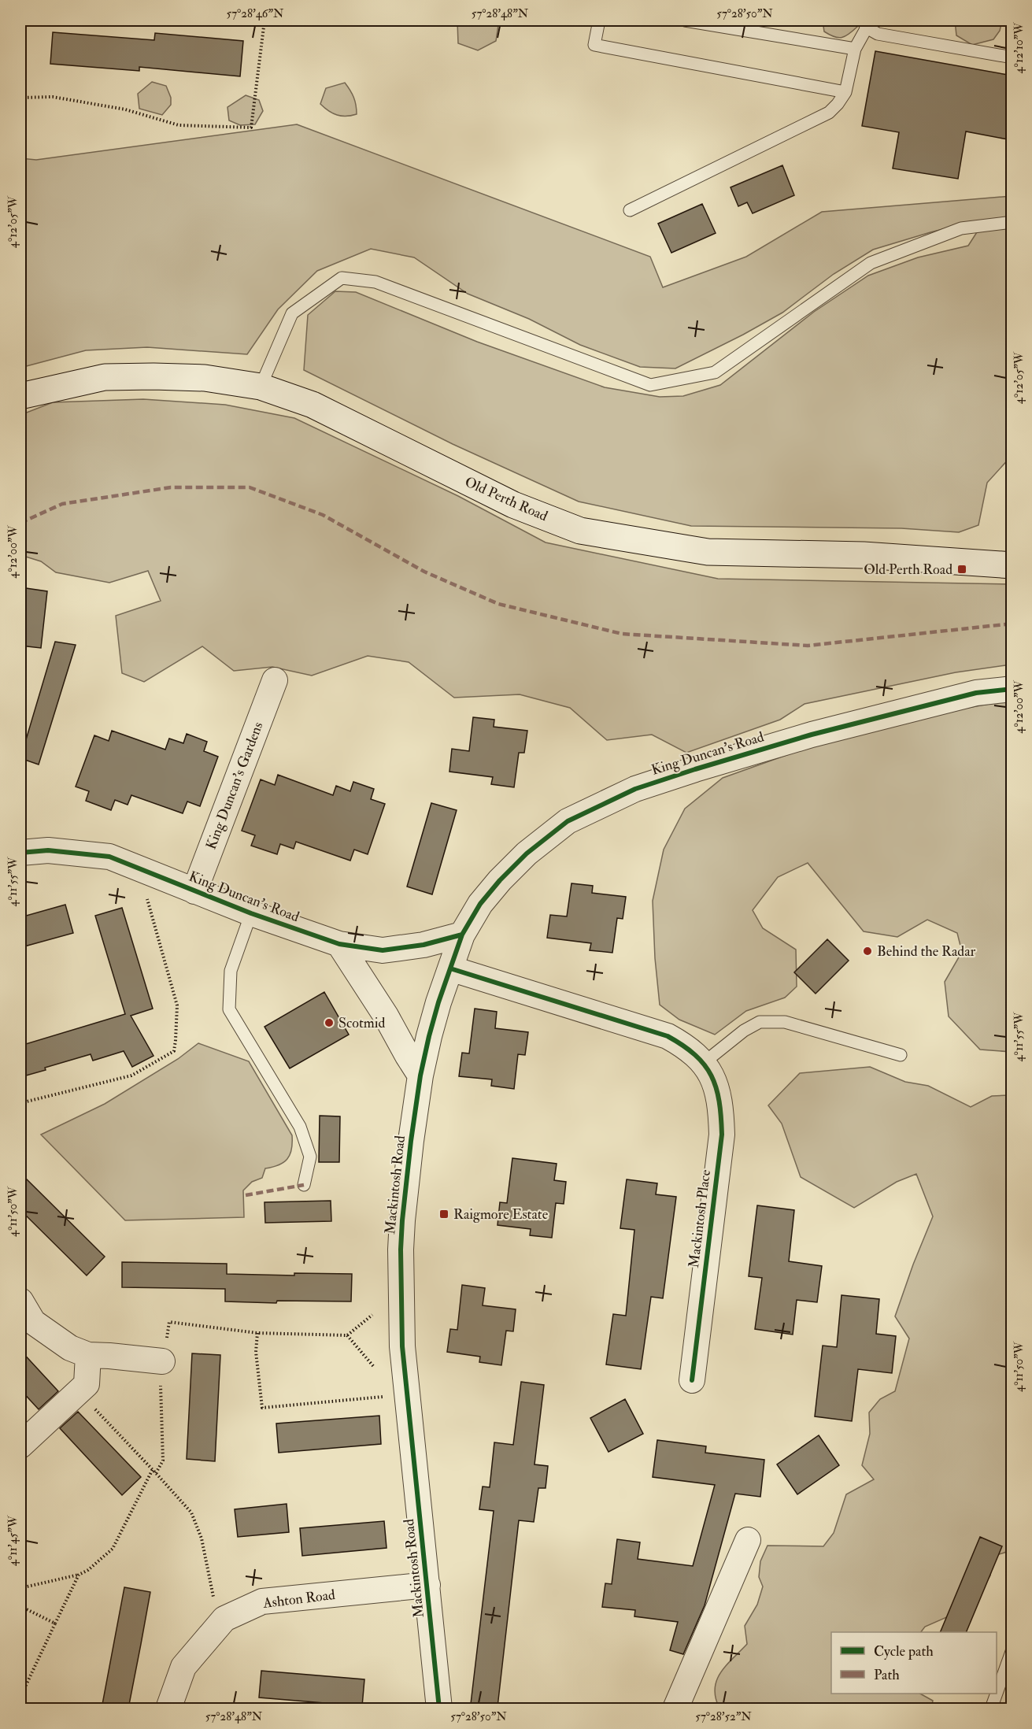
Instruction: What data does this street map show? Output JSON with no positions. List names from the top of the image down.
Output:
{
  "streets": {
    "main road": ["Old Perth Road"],
    "street": [
      "King Duncan's Road",
      "King Duncan's Gardens",
      "Mackintosh Road",
      "Mackintosh Place",
      "Ashton Road"
    ]
  },
  "crossings": [
    ["King Duncan's Road", "King Duncan's Gardens"],
    ["King Duncan's Road", "Mackintosh Road"],
    ["Mackintosh Road", "Ashton Road"]
  ],
  "places": {
    "transit": ["Old Perth Road", "Raigmore Estate"],
    "other": ["Behind the Radar", "Scotmid"]
  },
  "legend": ["Cycle path", "Path"],
  "coordinates": [
    "57°28'46\"N",
    "57°28'48\"N",
    "57°28'50\"N",
    "4°12'10\"W",
    "4°12'05\"W",
    "4°12'00\"W",
    "4°11'55\"W",
    "4°11'50\"W",
    "4°11'45\"W",
    "57°28'52\"N"
  ]
}
